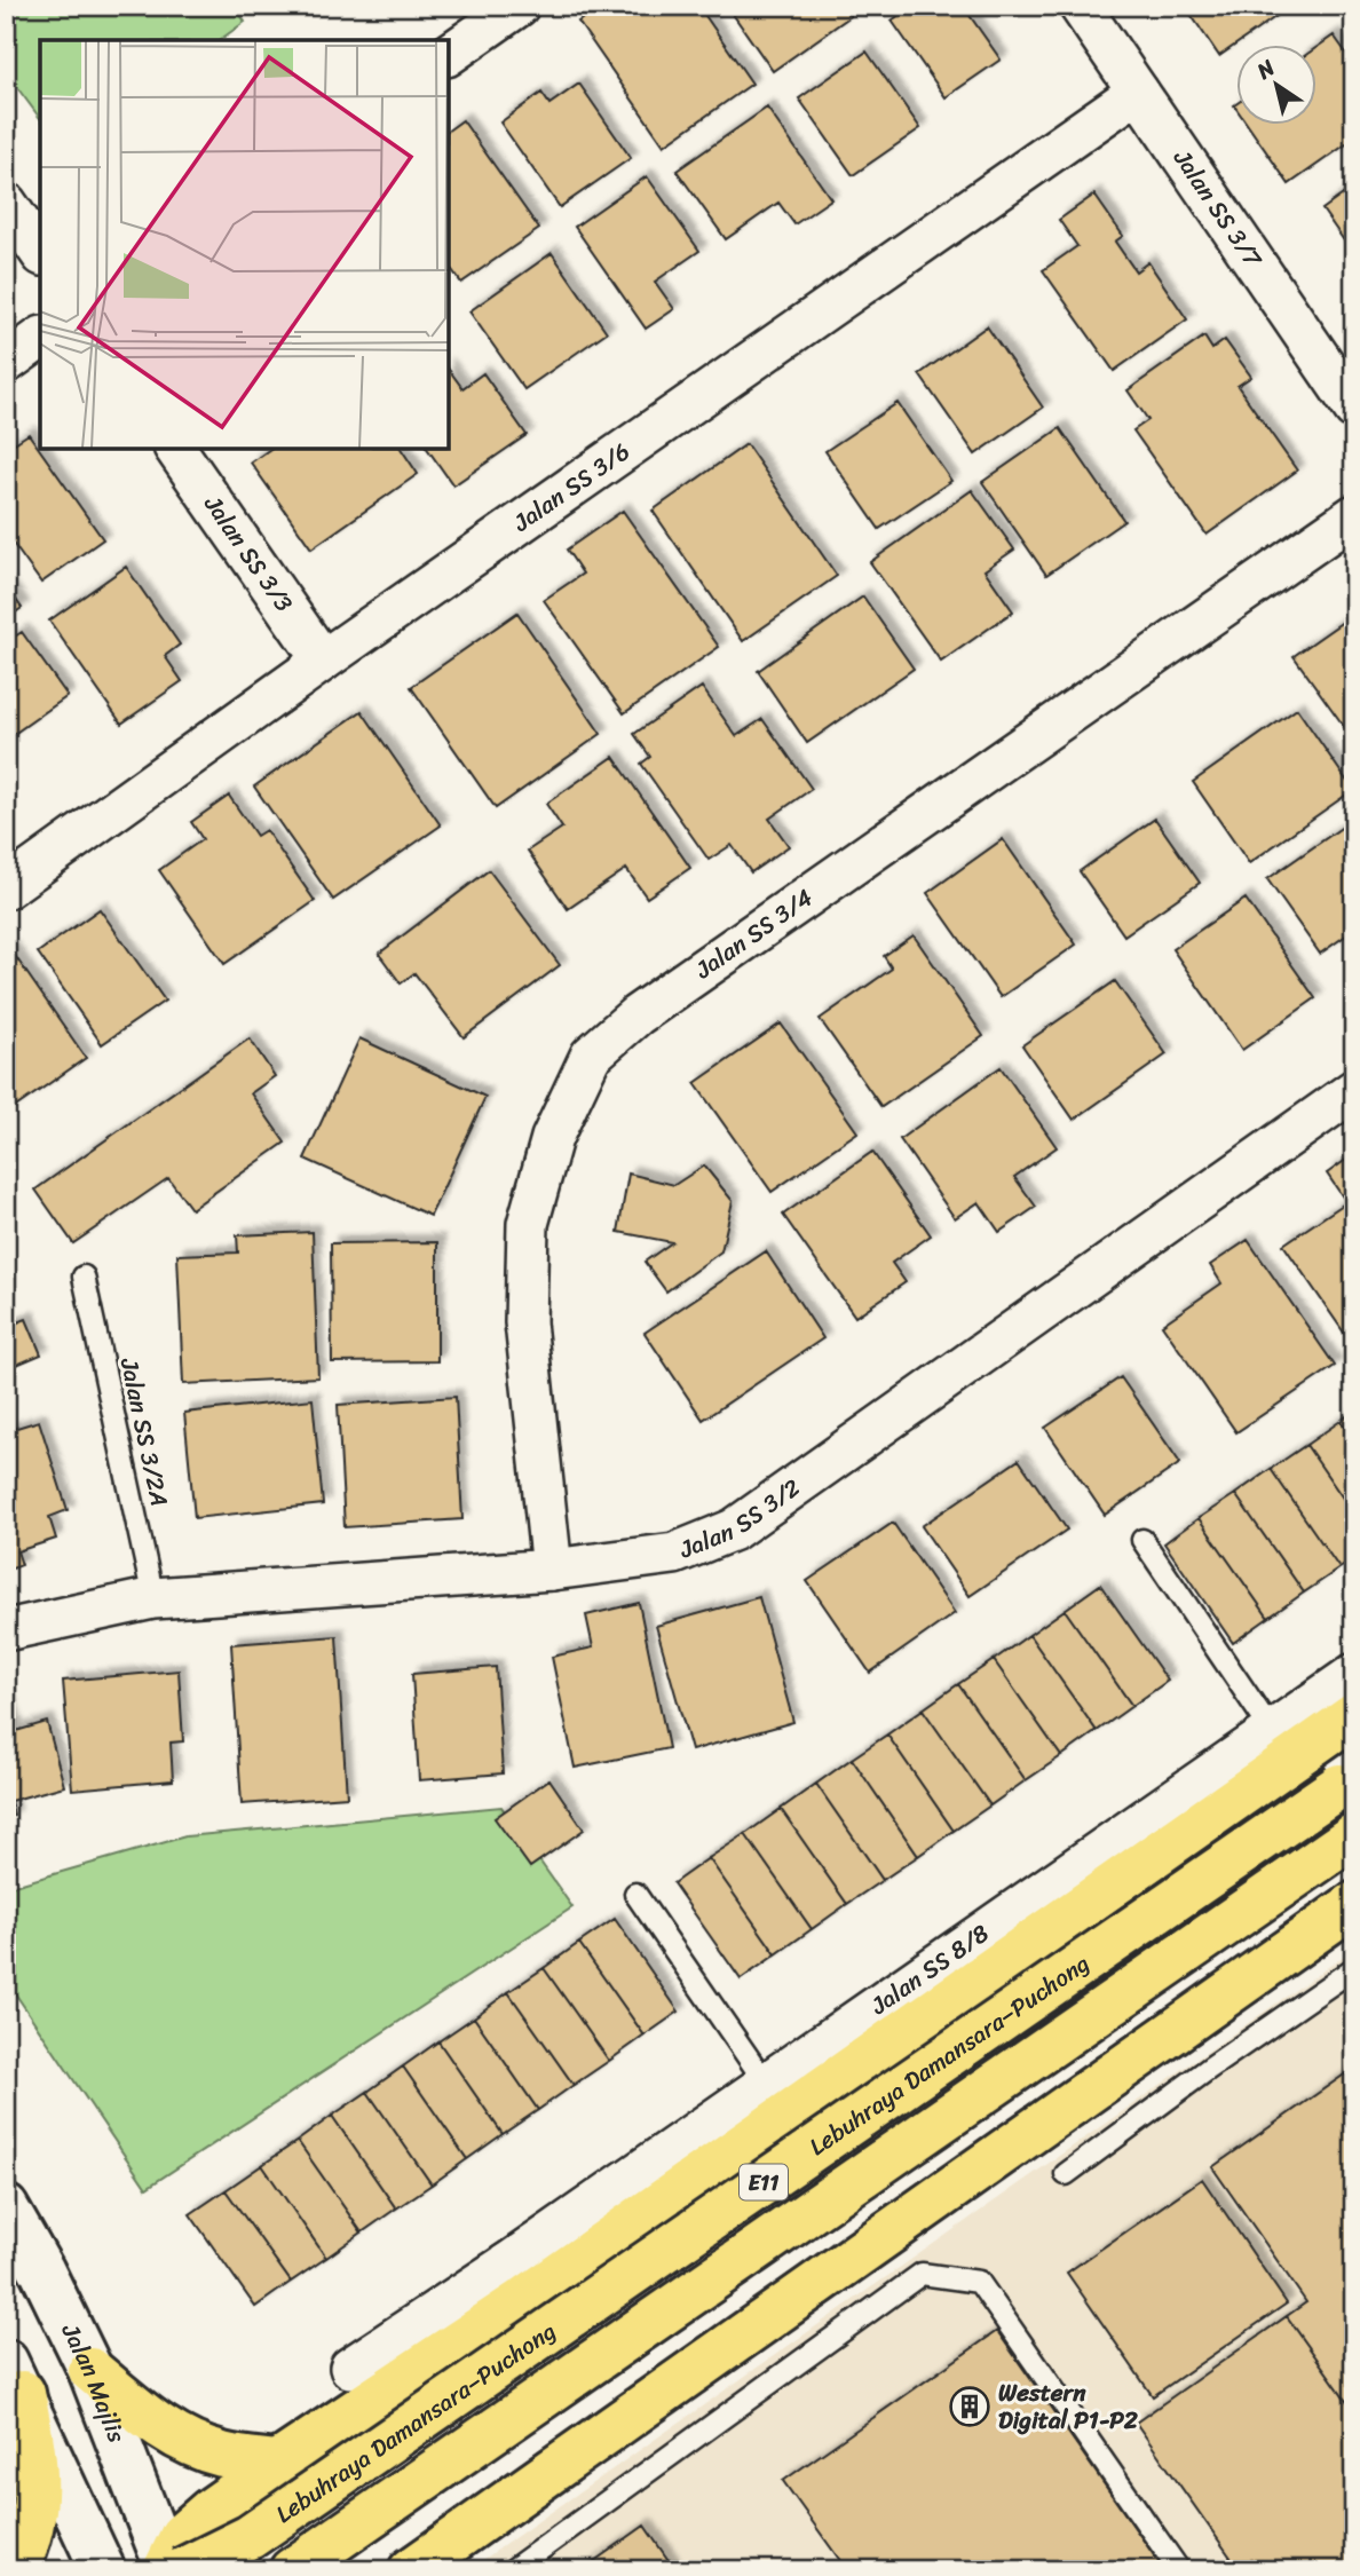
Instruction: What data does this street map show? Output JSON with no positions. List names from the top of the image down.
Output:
{
  "streets": {
    "highway": ["Lebuhraya Damansara–Puchong", "E11"],
    "main road": ["Jalan Majlis"],
    "street": [
      "Jalan SS 3/7",
      "Jalan SS 3/6",
      "Jalan SS 3/3",
      "Jalan SS 3/4",
      "Jalan SS 3/2",
      "Jalan SS 8/8"
    ],
    "lane": ["Jalan SS 3/2A"]
  },
  "crossings": [
    ["Jalan SS 3/7", "Jalan SS 3/6"],
    ["Jalan SS 3/6", "Jalan SS 3/3"],
    ["Jalan SS 3/4", "Jalan SS 3/2"],
    ["Jalan SS 3/2A", "Jalan SS 3/2"],
    ["Lebuhraya Damansara–Puchong", "Jalan Majlis"]
  ],
  "places": {
    "building": ["Western Digital P1-P2"]
  },
  "north": "top left"
}
